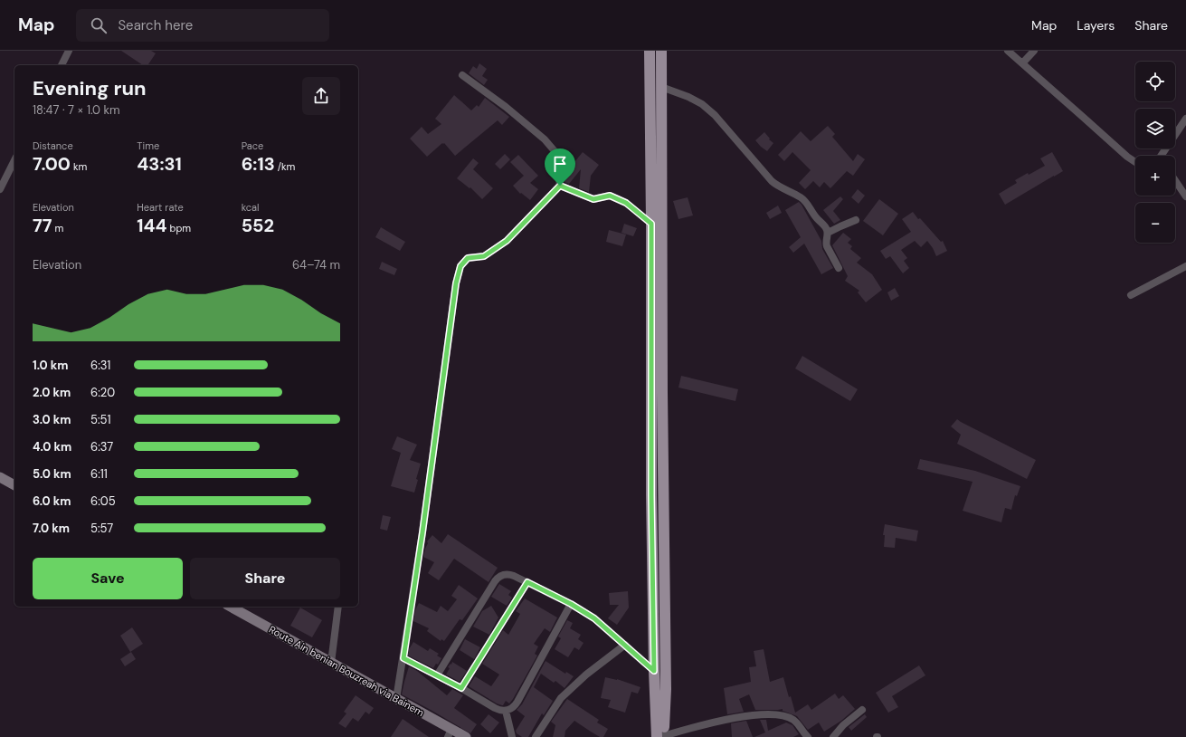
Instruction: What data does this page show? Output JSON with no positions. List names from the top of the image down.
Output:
{
  "streets": {
    "street": ["Route Ain benian Bouzreah via Bainem"]
  },
  "page": {
    "header": "Map",
    "search": "Search here",
    "nav": ["Map", "Layers", "Share"],
    "map_buttons": ["+", "−"],
    "heading": ["Evening run", "18:47 · 7 × 1.0 km"],
    "stats": [
      ["Distance", "7.00 km"],
      ["Time", "43:31"],
      ["Pace", "6:13 /km"],
      ["Elevation", "77 m"],
      ["Heart rate", "144 bpm"],
      ["kcal", "552"]
    ],
    "chart": ["Elevation", "64–74 m"],
    "list": [
      {
        "name": "1.0 km",
        "note": "6:31"
      },
      {
        "name": "2.0 km",
        "note": "6:20"
      },
      {
        "name": "3.0 km",
        "note": "5:51"
      },
      {
        "name": "4.0 km",
        "note": "6:37"
      },
      {
        "name": "5.0 km",
        "note": "6:11"
      },
      {
        "name": "6.0 km",
        "note": "6:05"
      },
      {
        "name": "7.0 km",
        "note": "5:57"
      }
    ],
    "buttons": ["Save", "Share"]
  }
}
